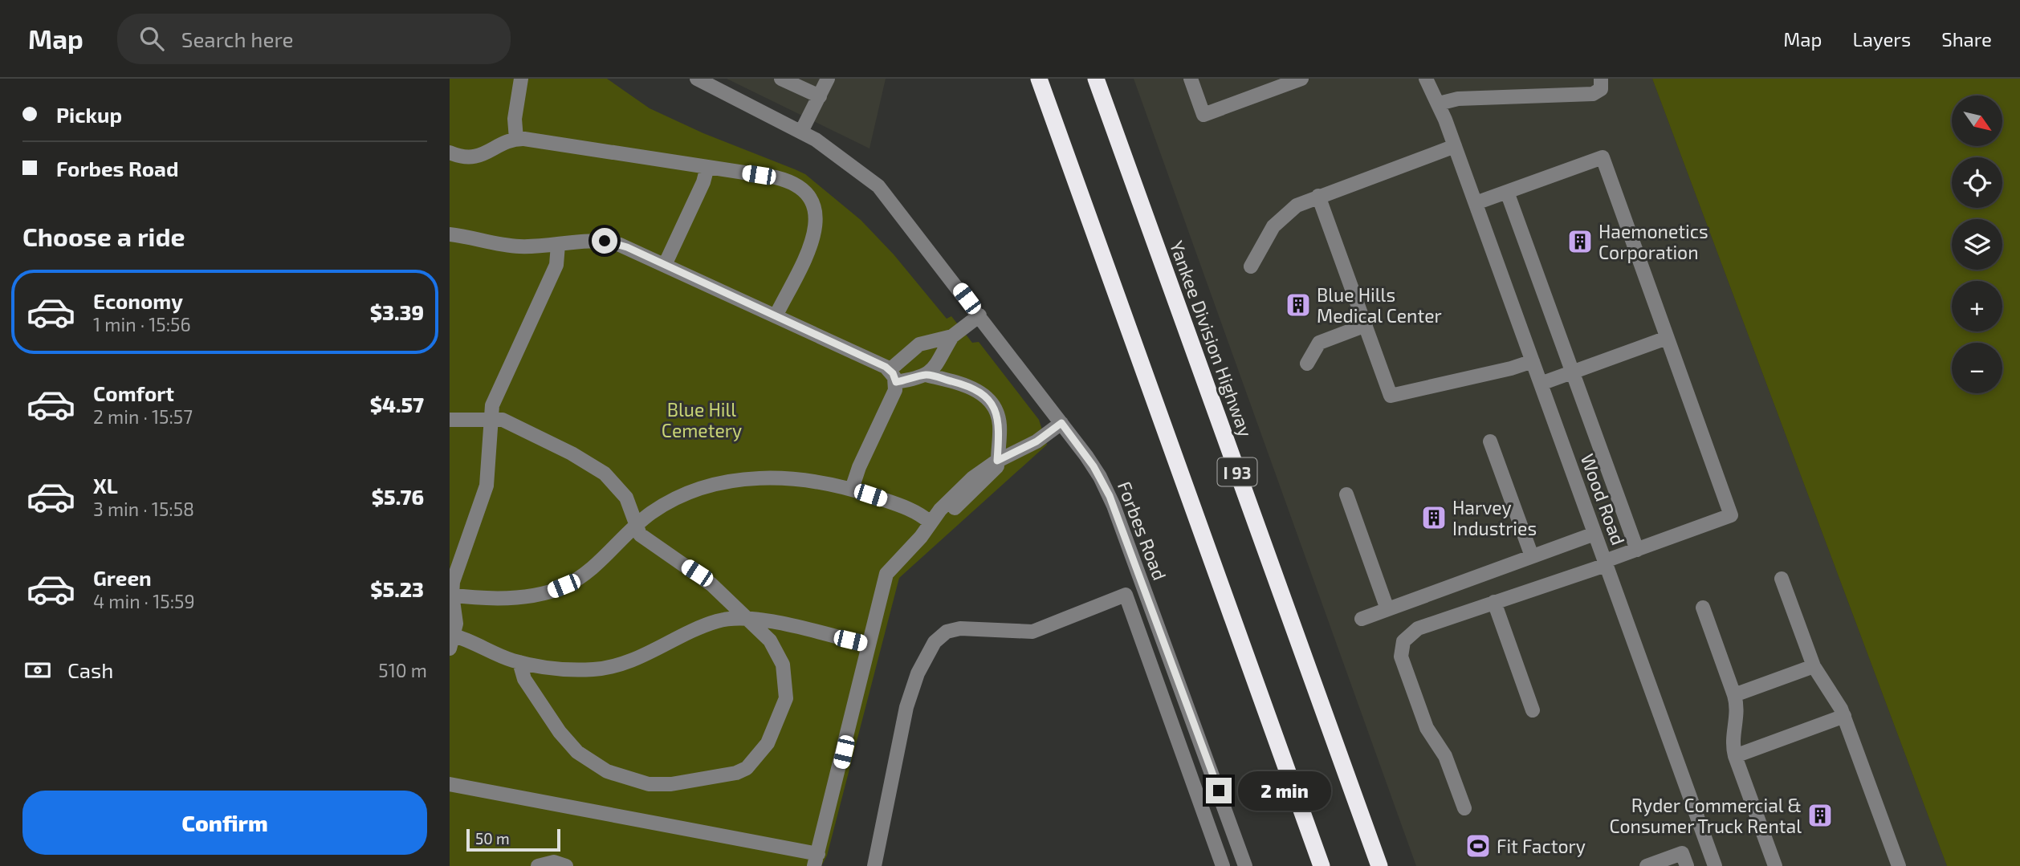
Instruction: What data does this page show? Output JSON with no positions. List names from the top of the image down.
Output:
{
  "streets": {
    "highway": ["Yankee Division Highway", "I 93"],
    "street": ["Wood Road", "Forbes Road"]
  },
  "parks": ["Blue Hill Cemetery"],
  "places": {
    "building": [
      "Haemonetics Corporation",
      "Blue Hills Medical Center",
      "Harvey Industries",
      "Ryder Commercial & Consumer Truck Rental"
    ],
    "sports": ["Fit Factory"]
  },
  "scale_bar": "50 m",
  "north": "bottom right",
  "page": {
    "header": "Map",
    "search": "Search here",
    "nav": ["Map", "Layers", "Share"],
    "banner": ["Pickup", "Forbes Road"],
    "map_buttons": ["+", "−"],
    "heading": "Choose a ride",
    "list": [
      {
        "name": "Economy",
        "note": "1 min · 15:56",
        "value": "$3.39"
      },
      {
        "name": "Comfort",
        "note": "2 min · 15:57",
        "value": "$4.57"
      },
      {
        "name": "XL",
        "note": "3 min · 15:58",
        "value": "$5.76"
      },
      {
        "name": "Green",
        "note": "4 min · 15:59",
        "value": "$5.23"
      }
    ],
    "pay": ["Cash", "510 m"],
    "bubble": "2 min",
    "buttons": "Confirm",
    "scale": "50 m"
  }
}
